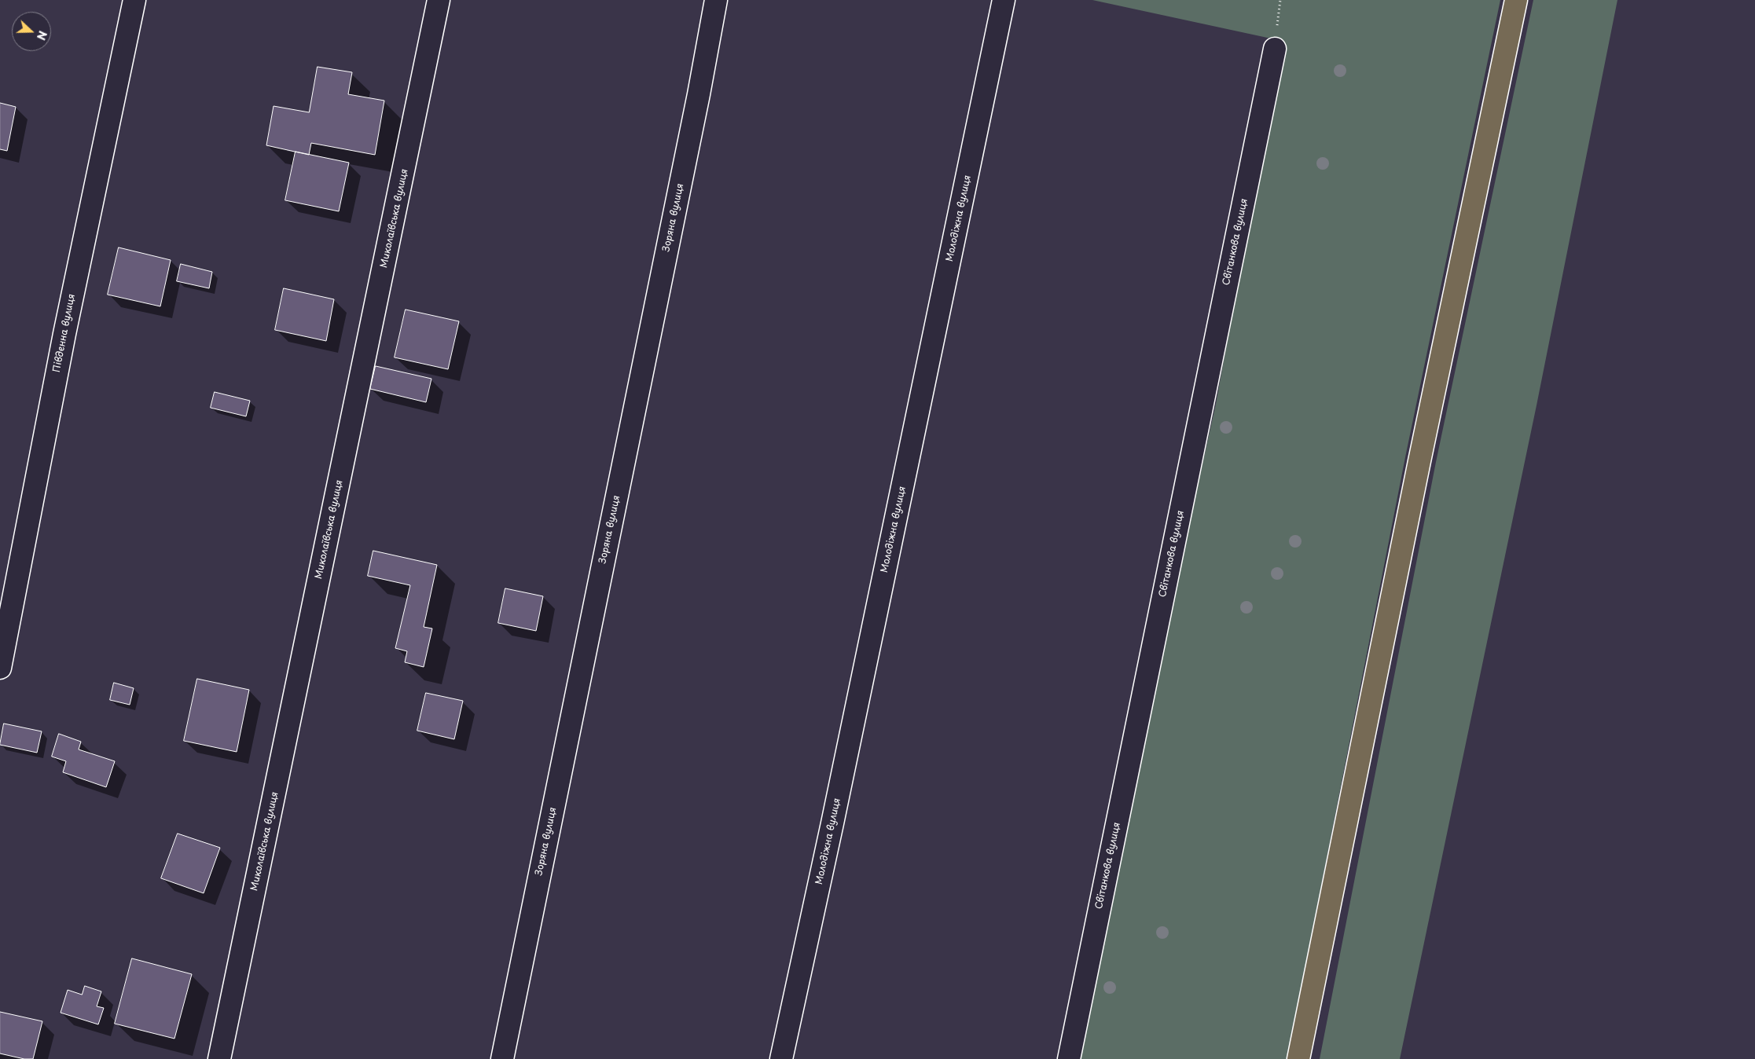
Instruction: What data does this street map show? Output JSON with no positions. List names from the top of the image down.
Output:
{
  "streets": {
    "street": [
      "Зоряна вулиця",
      "Миколаївська вулиця",
      "Молодіжна вулиця",
      "Світанкова вулиця",
      "Південна вулиця"
    ]
  },
  "north": "right"
}
